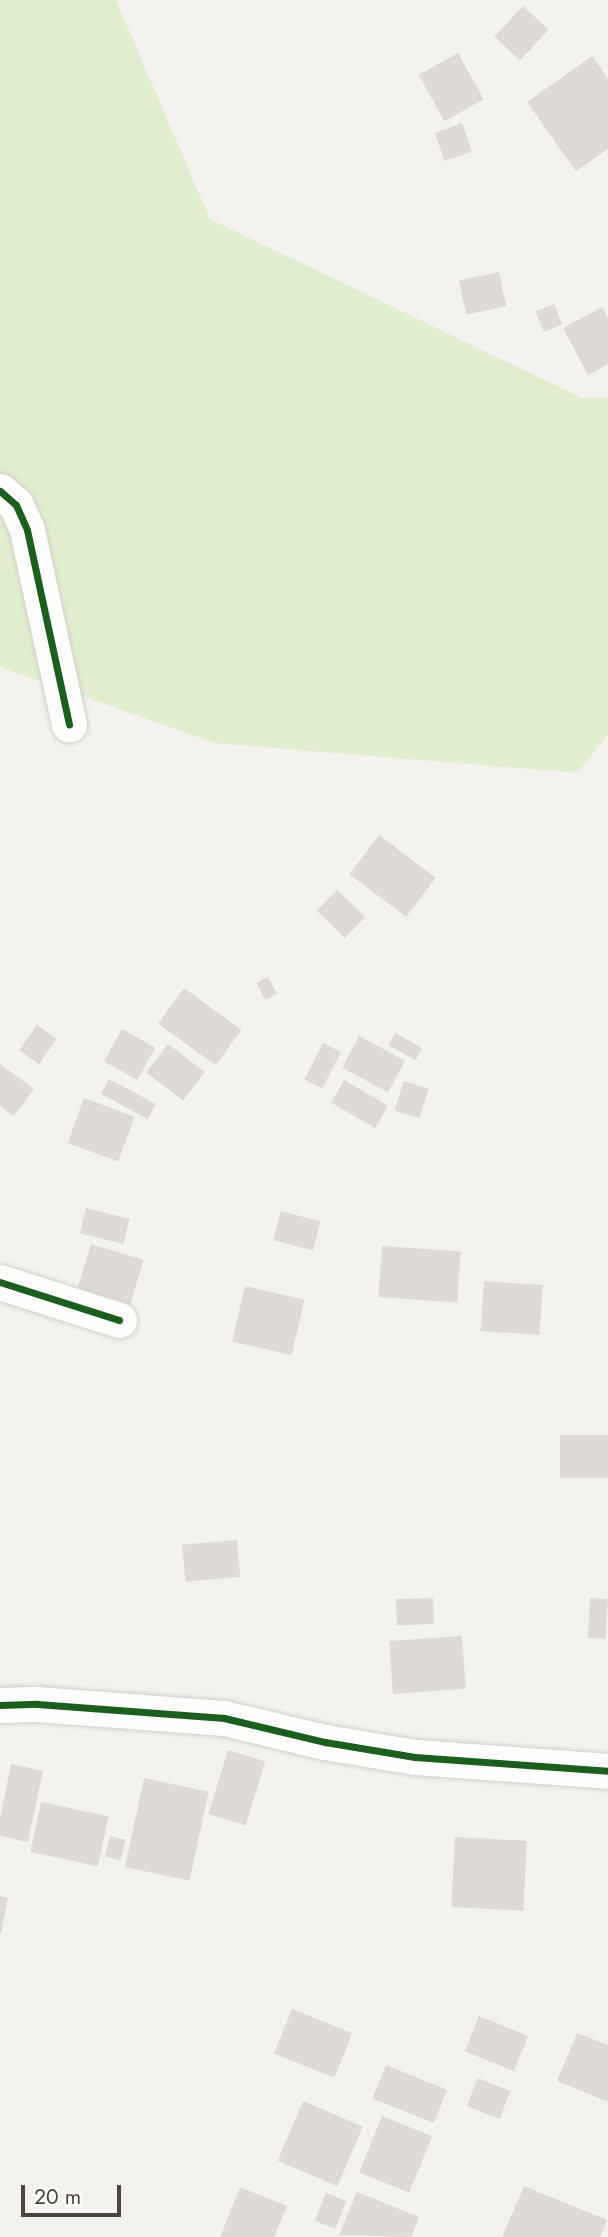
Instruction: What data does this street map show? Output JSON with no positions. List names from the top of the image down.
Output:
{
  "scale_bar": "20 m"
}
